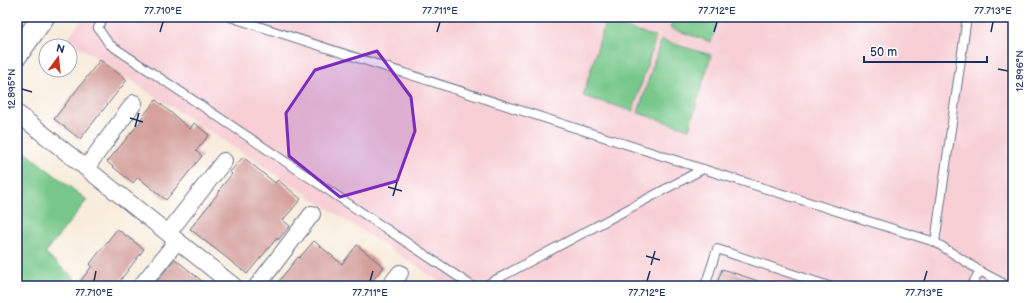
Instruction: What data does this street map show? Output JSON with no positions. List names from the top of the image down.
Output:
{
  "scale_bar": "50 m",
  "north": "top",
  "coordinates": [
    "77.710°E",
    "77.711°E",
    "77.712°E",
    "77.713°E",
    "12.896°N",
    "12.895°N"
  ]
}
